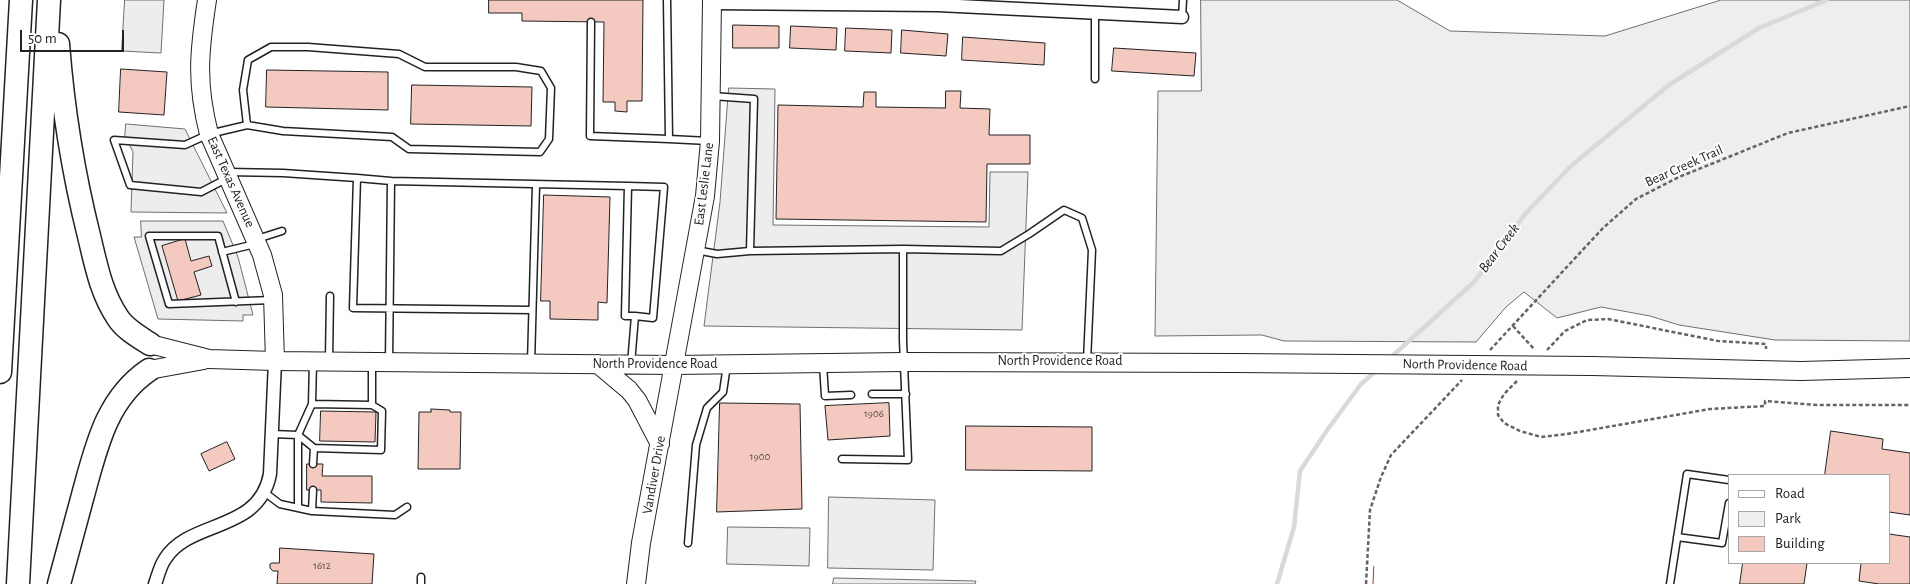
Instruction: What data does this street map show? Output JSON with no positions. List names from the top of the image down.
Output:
{
  "streets": {
    "street": [
      "East Texas Avenue",
      "East Leslie Lane",
      "North Providence Road",
      "Vandiver Drive"
    ],
    "path": ["Bear Creek Trail"]
  },
  "crossings": [
    ["East Texas Avenue", "North Providence Road"],
    ["East Leslie Lane", "North Providence Road"],
    ["East Leslie Lane", "Vandiver Drive"],
    ["North Providence Road", "Vandiver Drive"]
  ],
  "water": ["Bear Creek"],
  "house_numbers": ["1906", "1900", "1612"],
  "legend": ["Road", "Park", "Building"],
  "scale_bar": "50 m"
}
